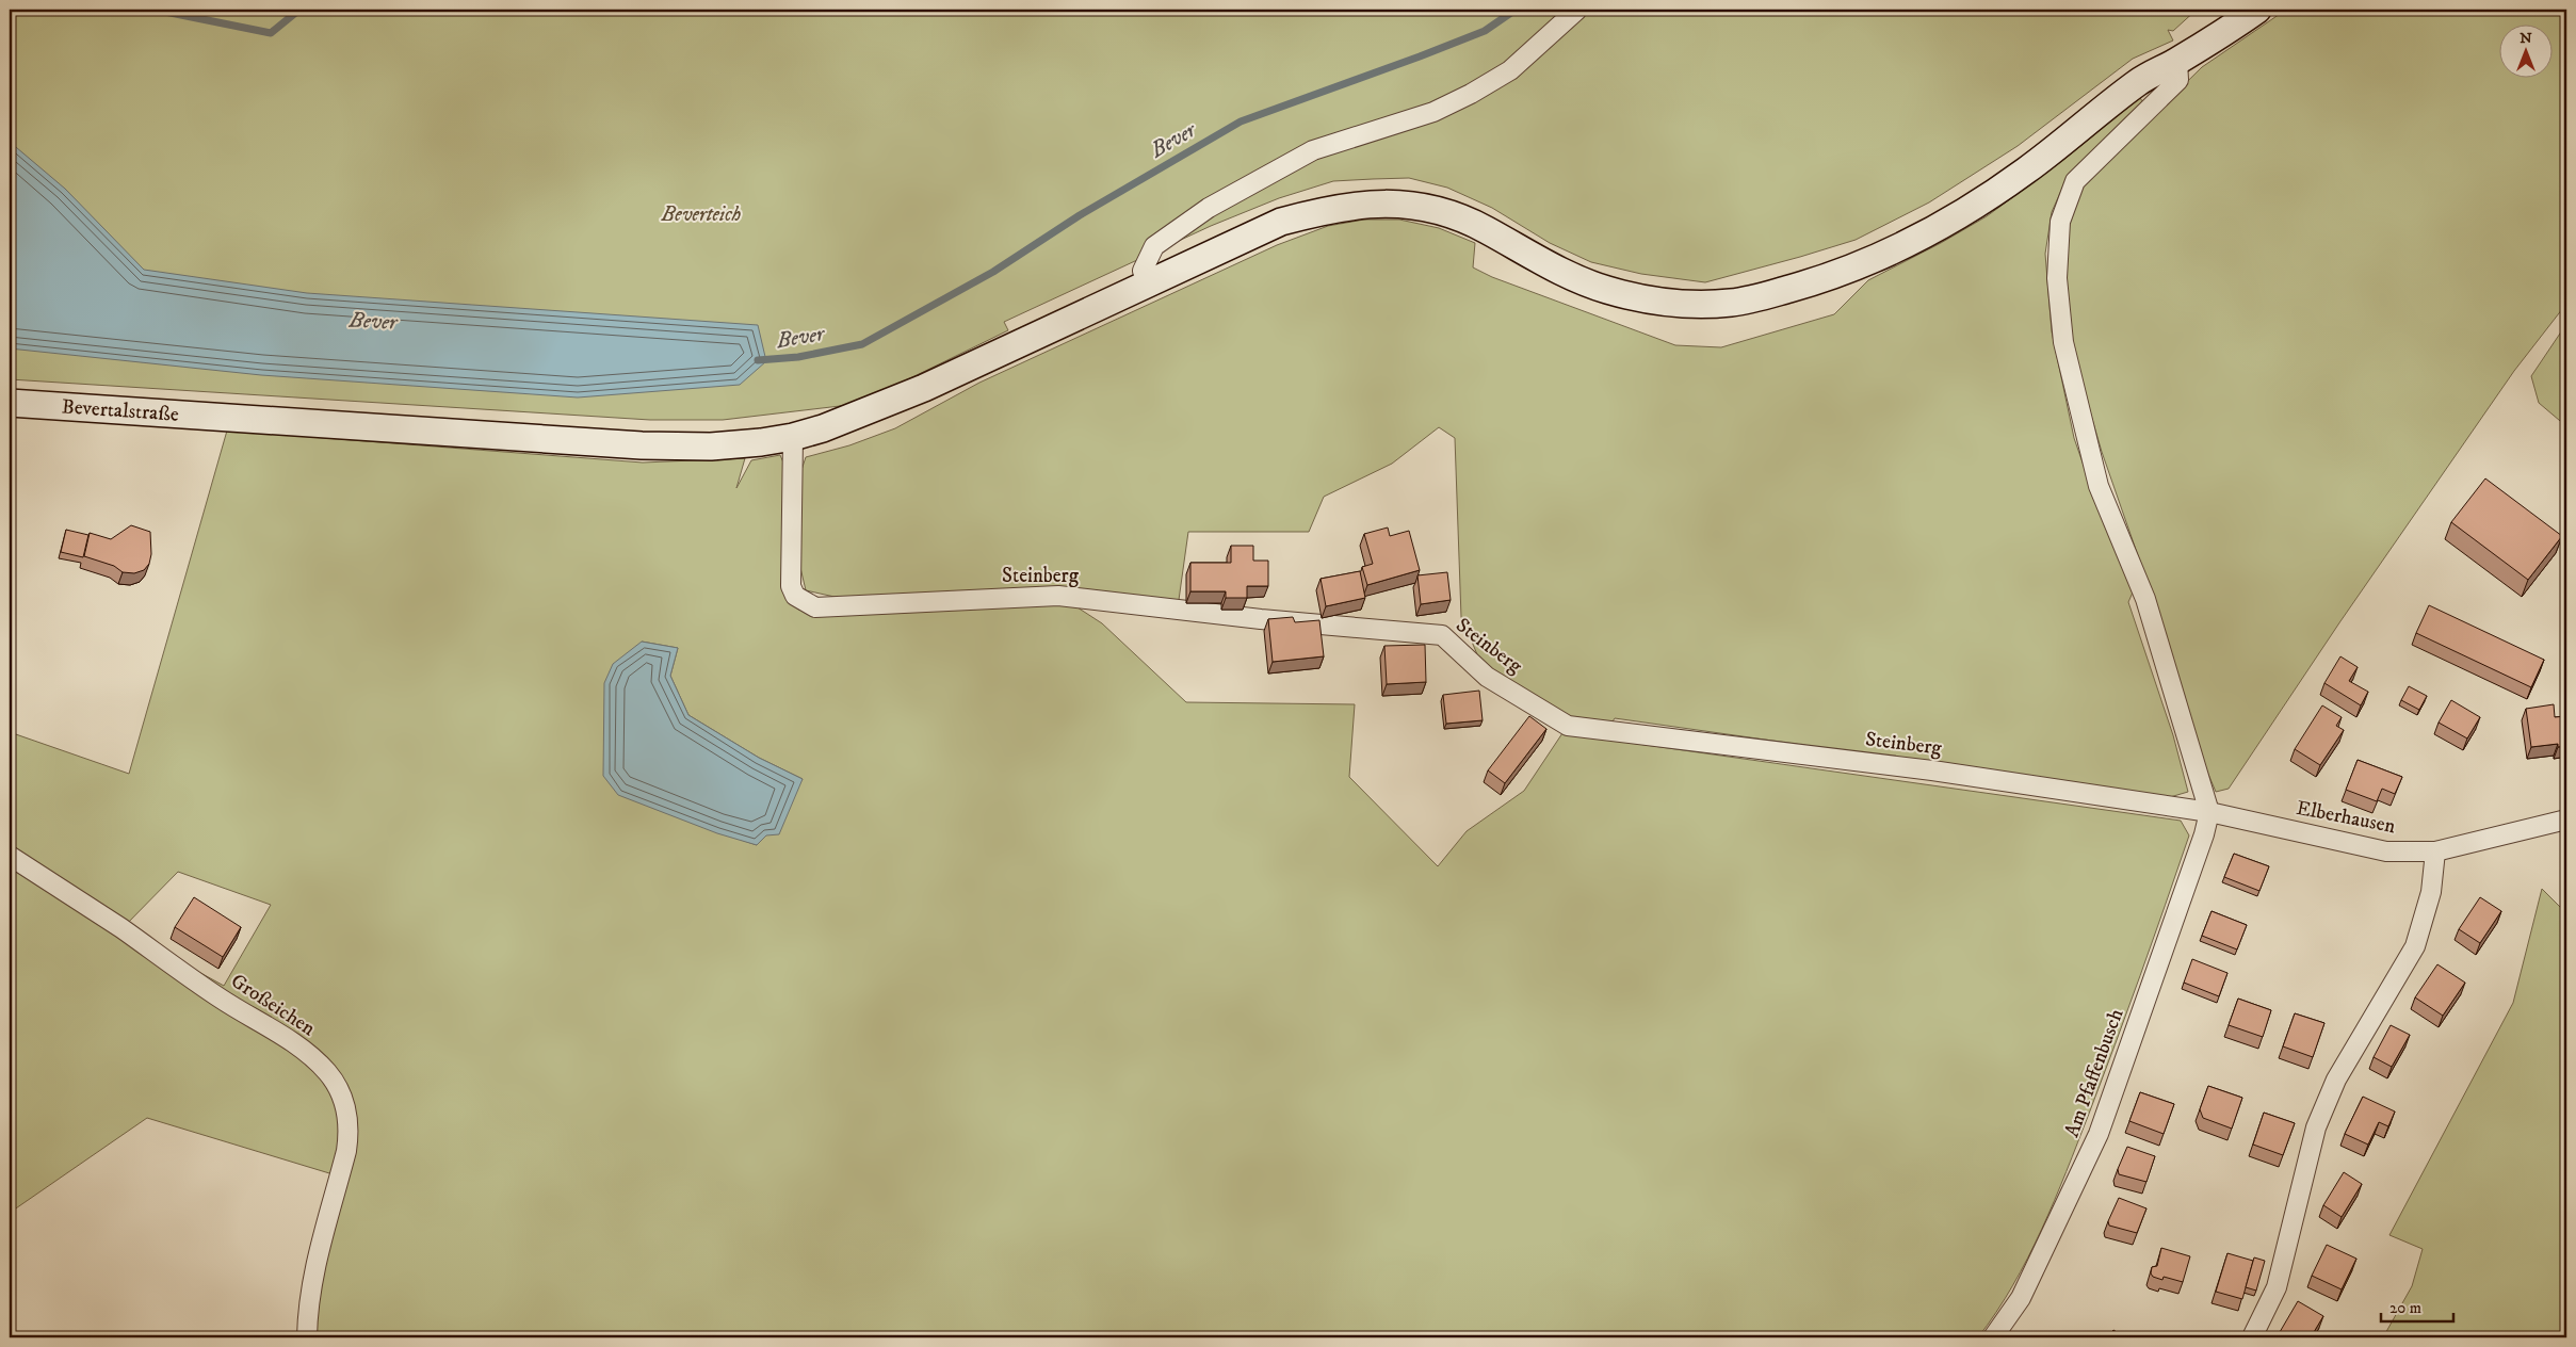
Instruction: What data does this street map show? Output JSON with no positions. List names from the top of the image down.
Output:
{
  "streets": {
    "street": [
      "Bevertalstraße",
      "Steinberg",
      "Elberhausen",
      "Großeichen",
      "Am Pfaffenbusch"
    ]
  },
  "crossings": [
    ["Bevertalstraße", "Steinberg"],
    ["Steinberg", "Elberhausen"],
    ["Steinberg", "Am Pfaffenbusch"],
    ["Elberhausen", "Am Pfaffenbusch"]
  ],
  "water": ["Bever"],
  "parks": ["Beverteich"],
  "scale_bar": "20 m",
  "north": "top"
}
